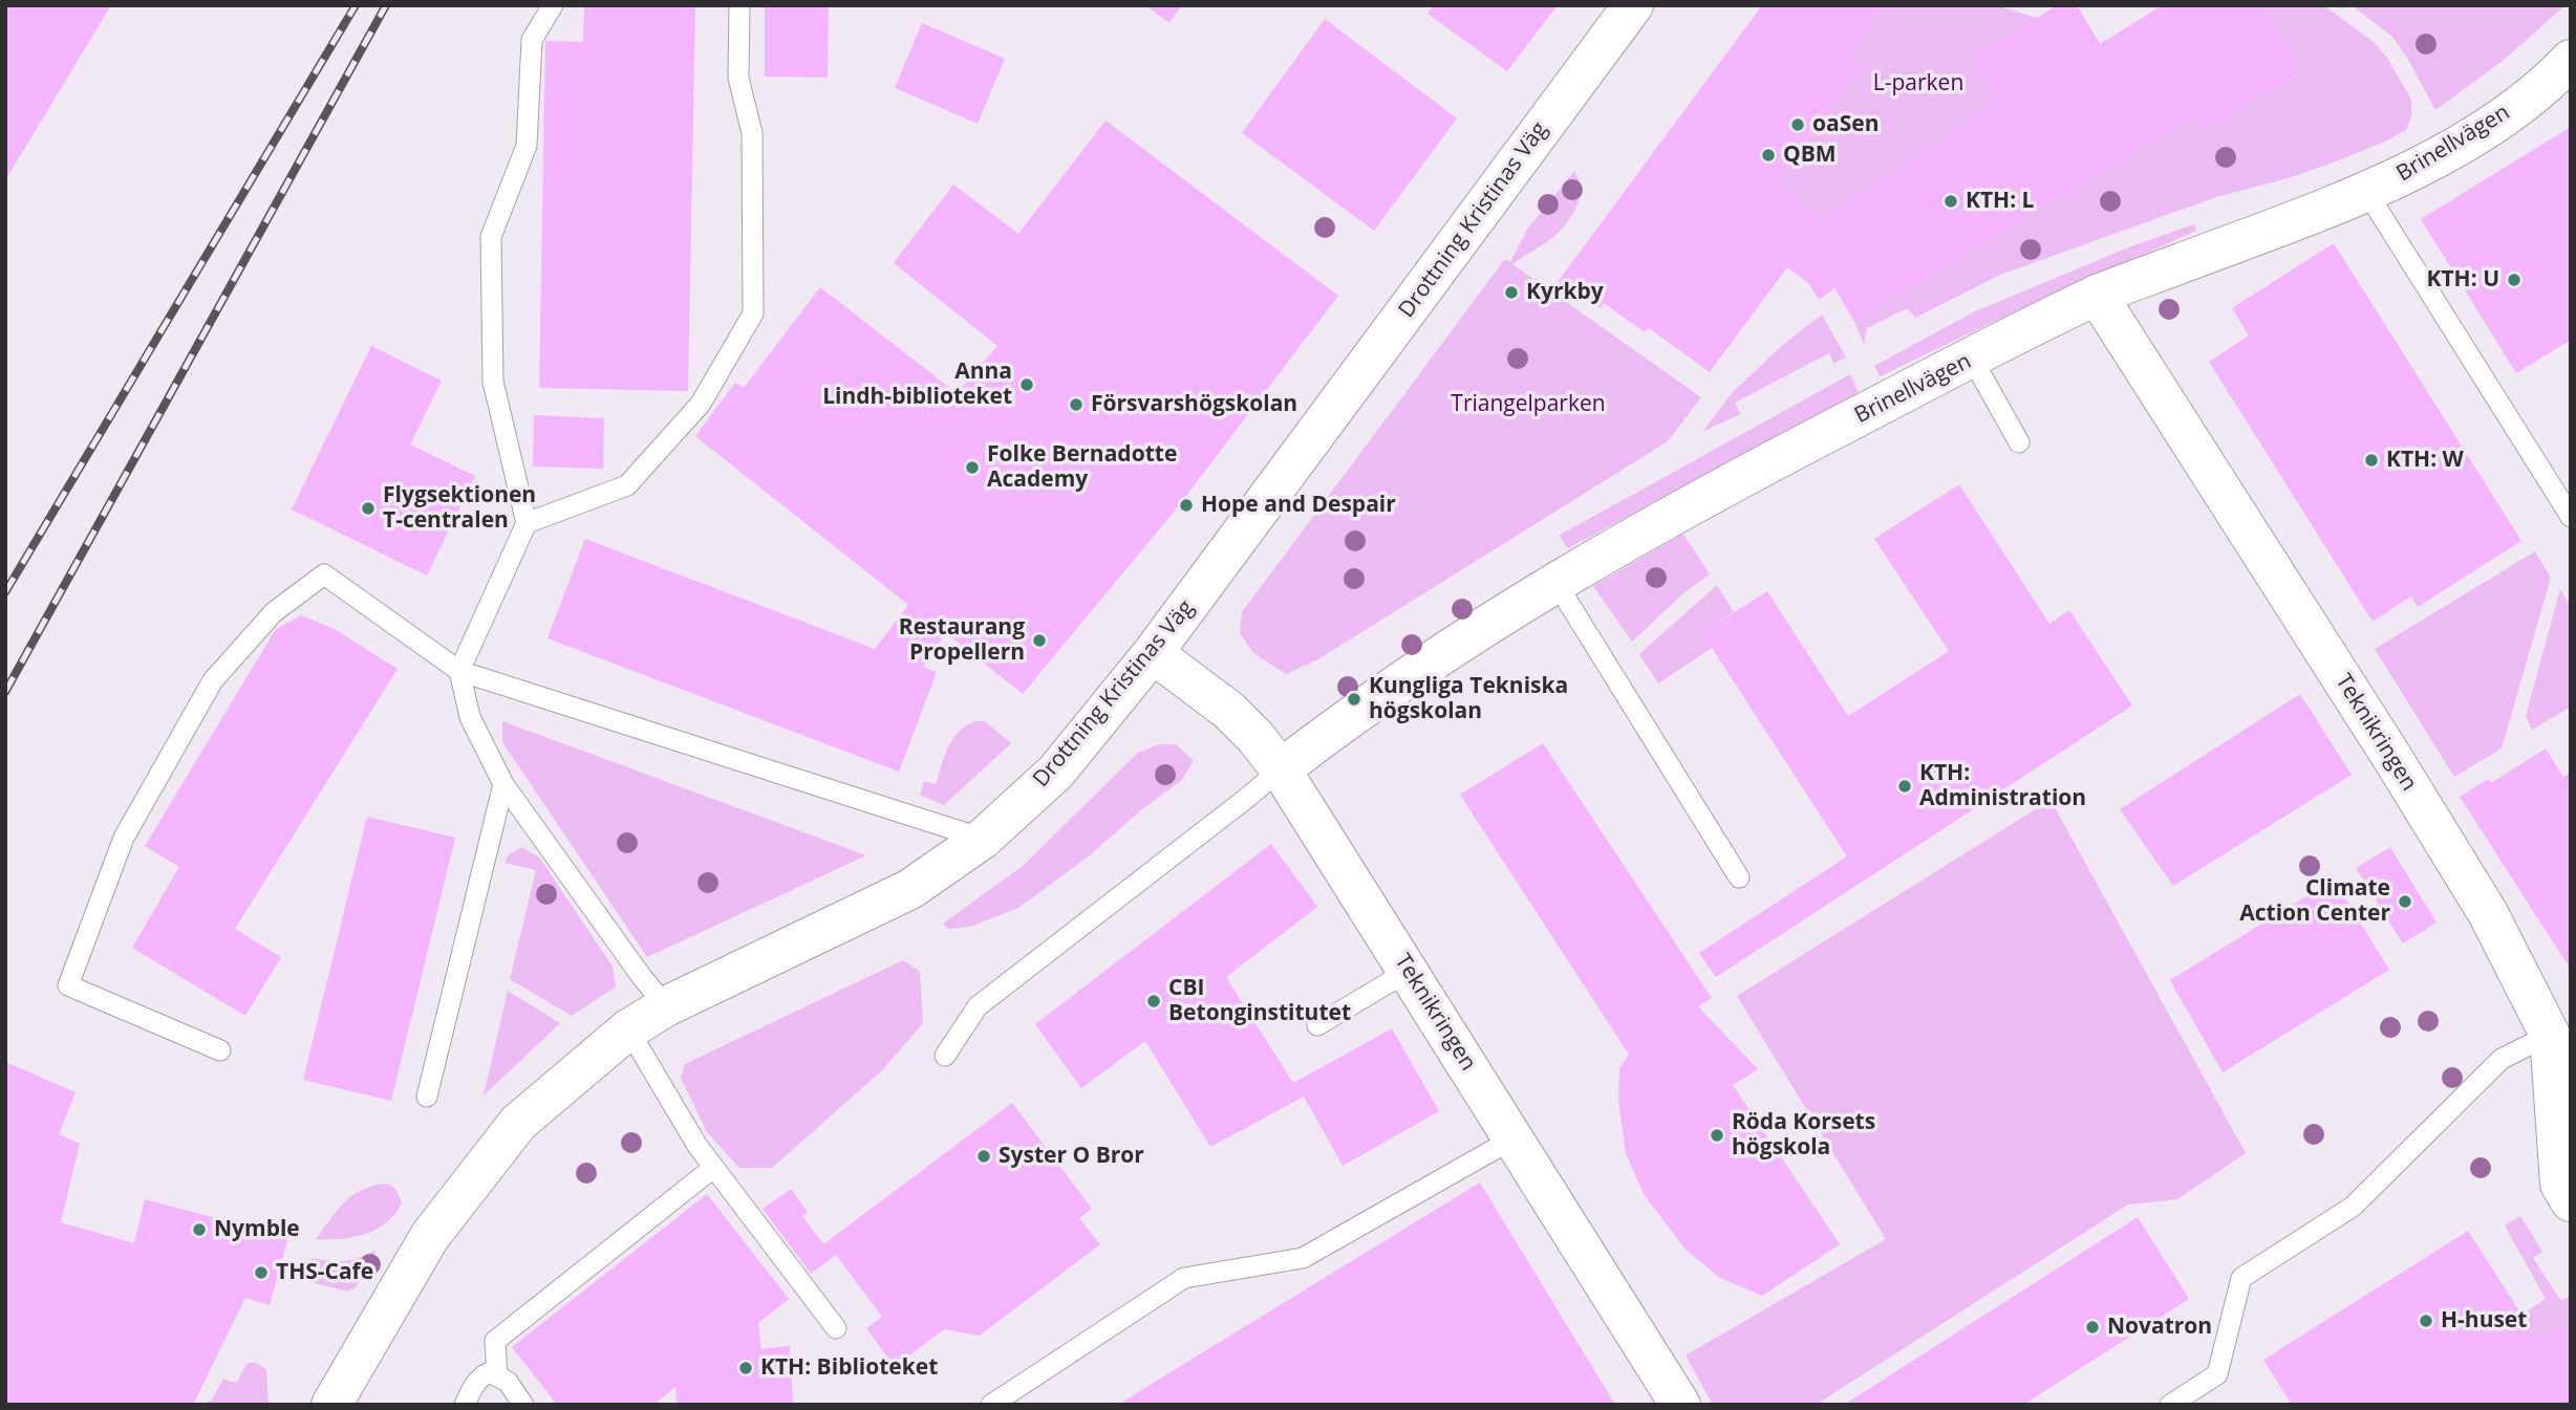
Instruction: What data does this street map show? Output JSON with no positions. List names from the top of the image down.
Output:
{
  "streets": {
    "street": ["Brinellvägen", "Drottning Kristinas Väg", "Teknikringen"]
  },
  "crossings": [
    ["Brinellvägen", "Teknikringen"],
    ["Drottning Kristinas Väg", "Teknikringen"]
  ],
  "parks": ["L-parken", "Triangelparken"],
  "places": [
    "oaSen",
    "QBM",
    "KTH: L",
    "KTH: U",
    "Kyrkby",
    "Anna Lindh-biblioteket",
    "Försvarshögskolan",
    "KTH: W",
    "Folke Bernadotte Academy",
    "Hope and Despair",
    "Flygsektionen T-centralen",
    "Restaurang Propellern",
    "Kungliga Tekniska högskolan",
    "KTH: Administration",
    "Climate Action Center",
    "CBI Betonginstitutet",
    "Röda Korsets högskola",
    "Syster O Bror",
    "Nymble",
    "THS-Cafe",
    "H-huset",
    "Novatron",
    "KTH: Biblioteket"
  ]
}
